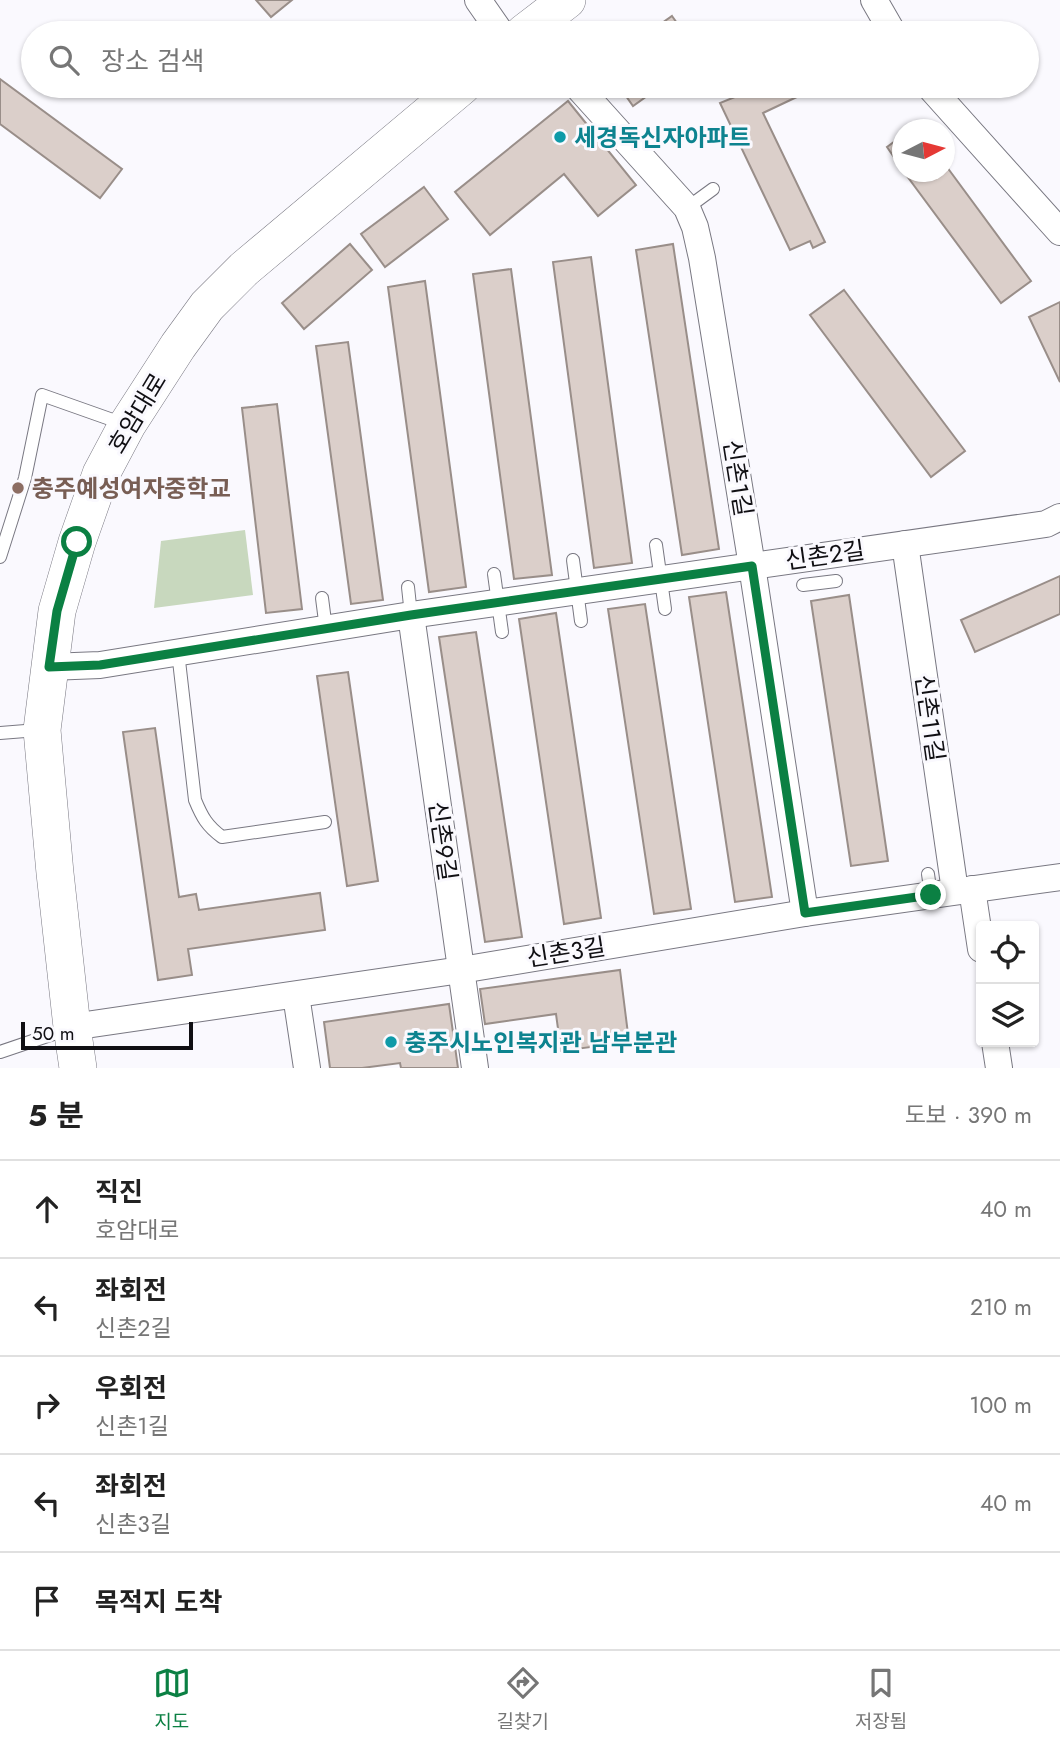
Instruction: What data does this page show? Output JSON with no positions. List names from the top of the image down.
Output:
{
  "streets": {
    "street": [
      "호암대로",
      "신촌1길",
      "신촌2길",
      "신촌11길",
      "신촌9길",
      "신촌3길"
    ]
  },
  "crossings": [
    ["호암대로", "신촌2길"],
    ["호암대로", "신촌3길"],
    ["신촌1길", "신촌2길"],
    ["신촌1길", "신촌3길"],
    ["신촌2길", "신촌11길"],
    ["신촌2길", "신촌9길"],
    ["신촌11길", "신촌3길"],
    ["신촌9길", "신촌3길"]
  ],
  "places": ["세경독신자아파트", "충주예성여자중학교", "충주시노인복지관 남부분관"],
  "scale_bar": "50 m",
  "north": "right",
  "page": {
    "search": "장소 검색",
    "scale": "50 m",
    "heading": ["5 분", "도보 · 390 m"],
    "list": [
      ["직진", "호암대로", "40 m"],
      ["좌회전", "신촌2길", "210 m"],
      ["우회전", "신촌1길", "100 m"],
      ["좌회전", "신촌3길", "40 m"],
      "목적지 도착"
    ],
    "nav": ["지도", "길찾기", "저장됨"]
  }
}
